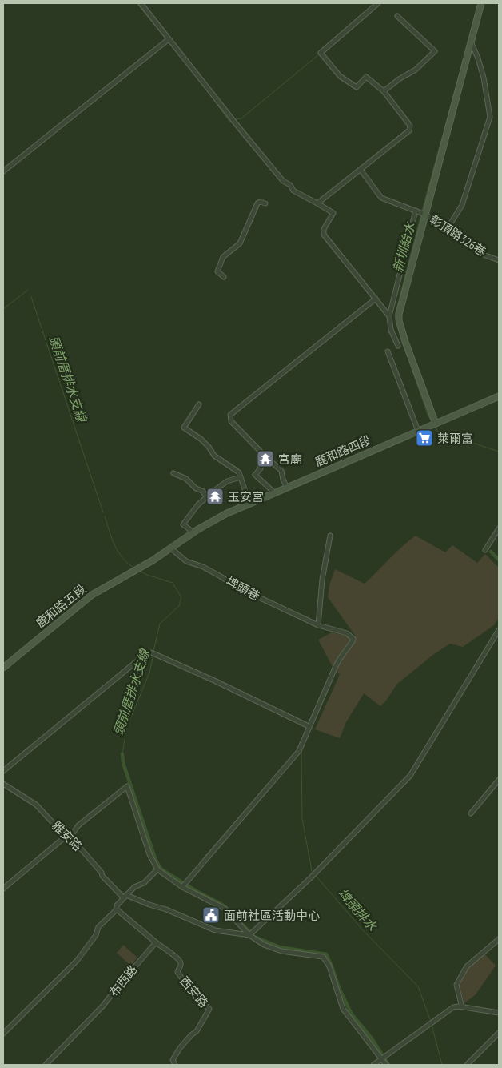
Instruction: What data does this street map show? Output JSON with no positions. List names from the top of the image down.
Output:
{
  "streets": {
    "main road": ["鹿和路四段", "鹿和路五段"],
    "street": [
      "彰頂路326巷",
      "埤頭巷",
      "雅安路",
      "布西路",
      "西安路"
    ]
  },
  "crossings": [
    ["鹿和路四段", "埤頭巷"],
    ["鹿和路四段", "鹿和路五段"],
    ["布西路", "西安路"]
  ],
  "water": ["新圳給水", "頭前厝排水支線", "埤頭排水"],
  "places": {
    "supermarket": ["萊爾富"],
    "temple": ["宮廟", "玉安宮"],
    "public building": ["面前社區活動中心"]
  }
}
